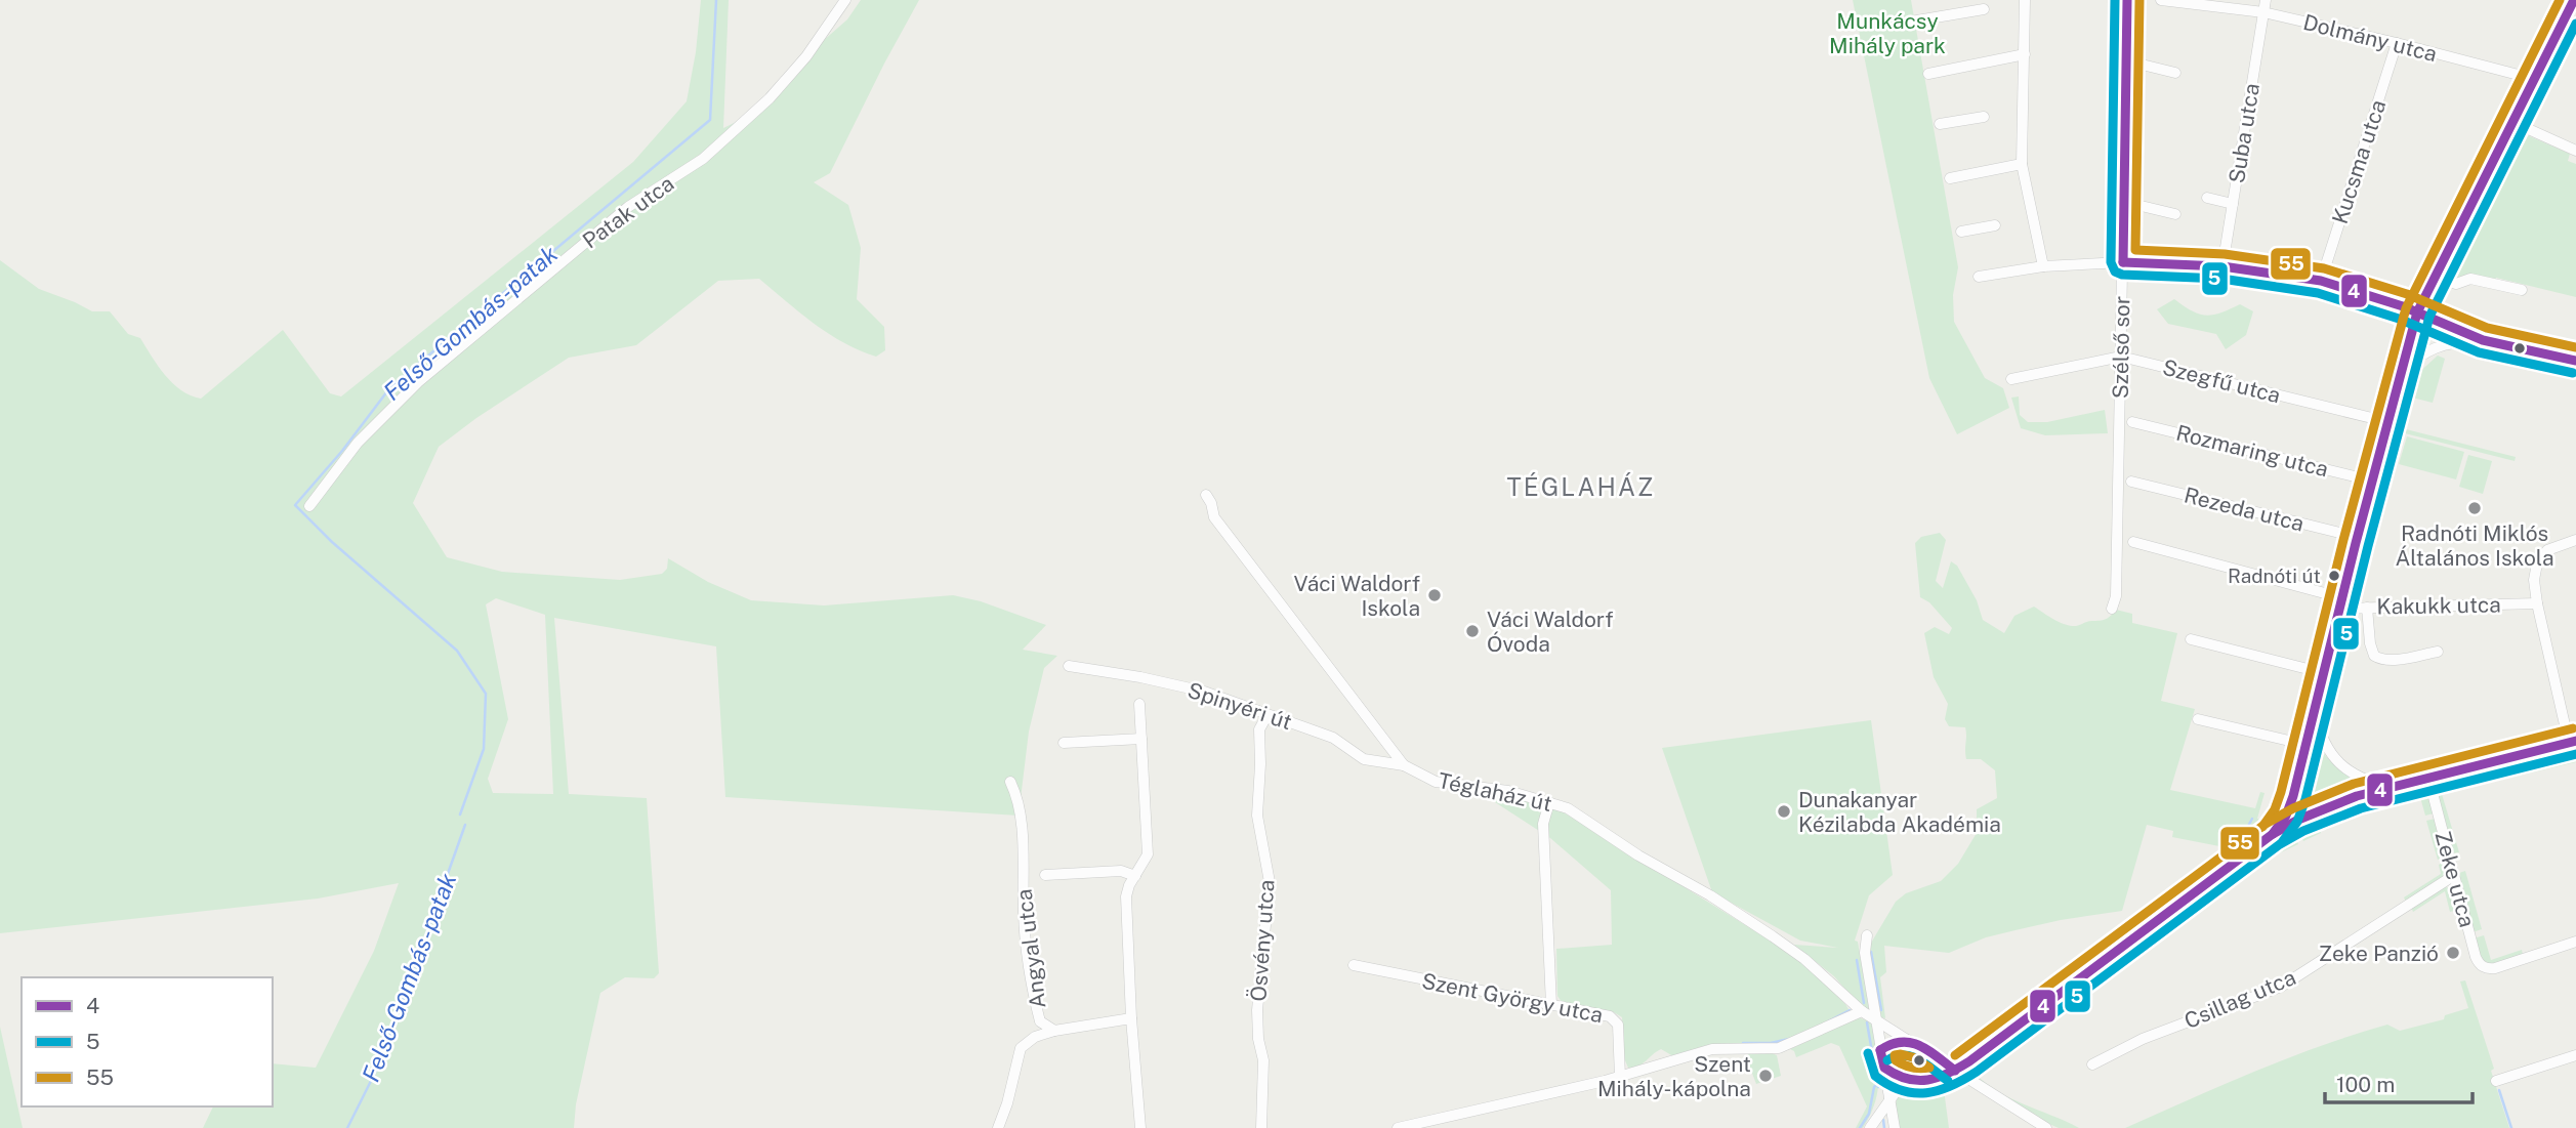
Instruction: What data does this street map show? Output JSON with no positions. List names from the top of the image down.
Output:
{
  "streets": {
    "street": [
      "Dolmány utca",
      "Suba utca",
      "Kucsma utca",
      "Patak utca",
      "Szélső sor",
      "Szegfű utca",
      "Rozmaring utca",
      "Rezeda utca",
      "Kakukk utca",
      "Spinyéri út",
      "Téglaház út",
      "Zeke utca",
      "Ösvény utca",
      "Angyal utca",
      "Szent György utca",
      "Csillag utca"
    ]
  },
  "crossings": [
    ["Dolmány utca", "Suba utca"],
    ["Dolmány utca", "Kucsma utca"],
    ["Szélső sor", "Szegfű utca"],
    ["Spinyéri út", "Téglaház út"],
    ["Spinyéri út", "Ösvény utca"],
    ["Zeke utca", "Csillag utca"]
  ],
  "districts": ["TÉGLAHÁZ"],
  "water": ["Felső-Gombás-patak"],
  "parks": ["Munkácsy Mihály park"],
  "places": [
    "Radnóti Miklós Általános Iskola",
    "Radnóti út",
    "Váci Waldorf Iskola",
    "Váci Waldorf Óvoda",
    "Dunakanyar Kézilabda Akadémia",
    "Zeke Panzió",
    "Szent Mihály-kápolna"
  ],
  "lines": ["transit line 4", "transit line 5", "transit line 55"],
  "legend": ["4", "5", "55"],
  "scale_bar": "100 m"
}
